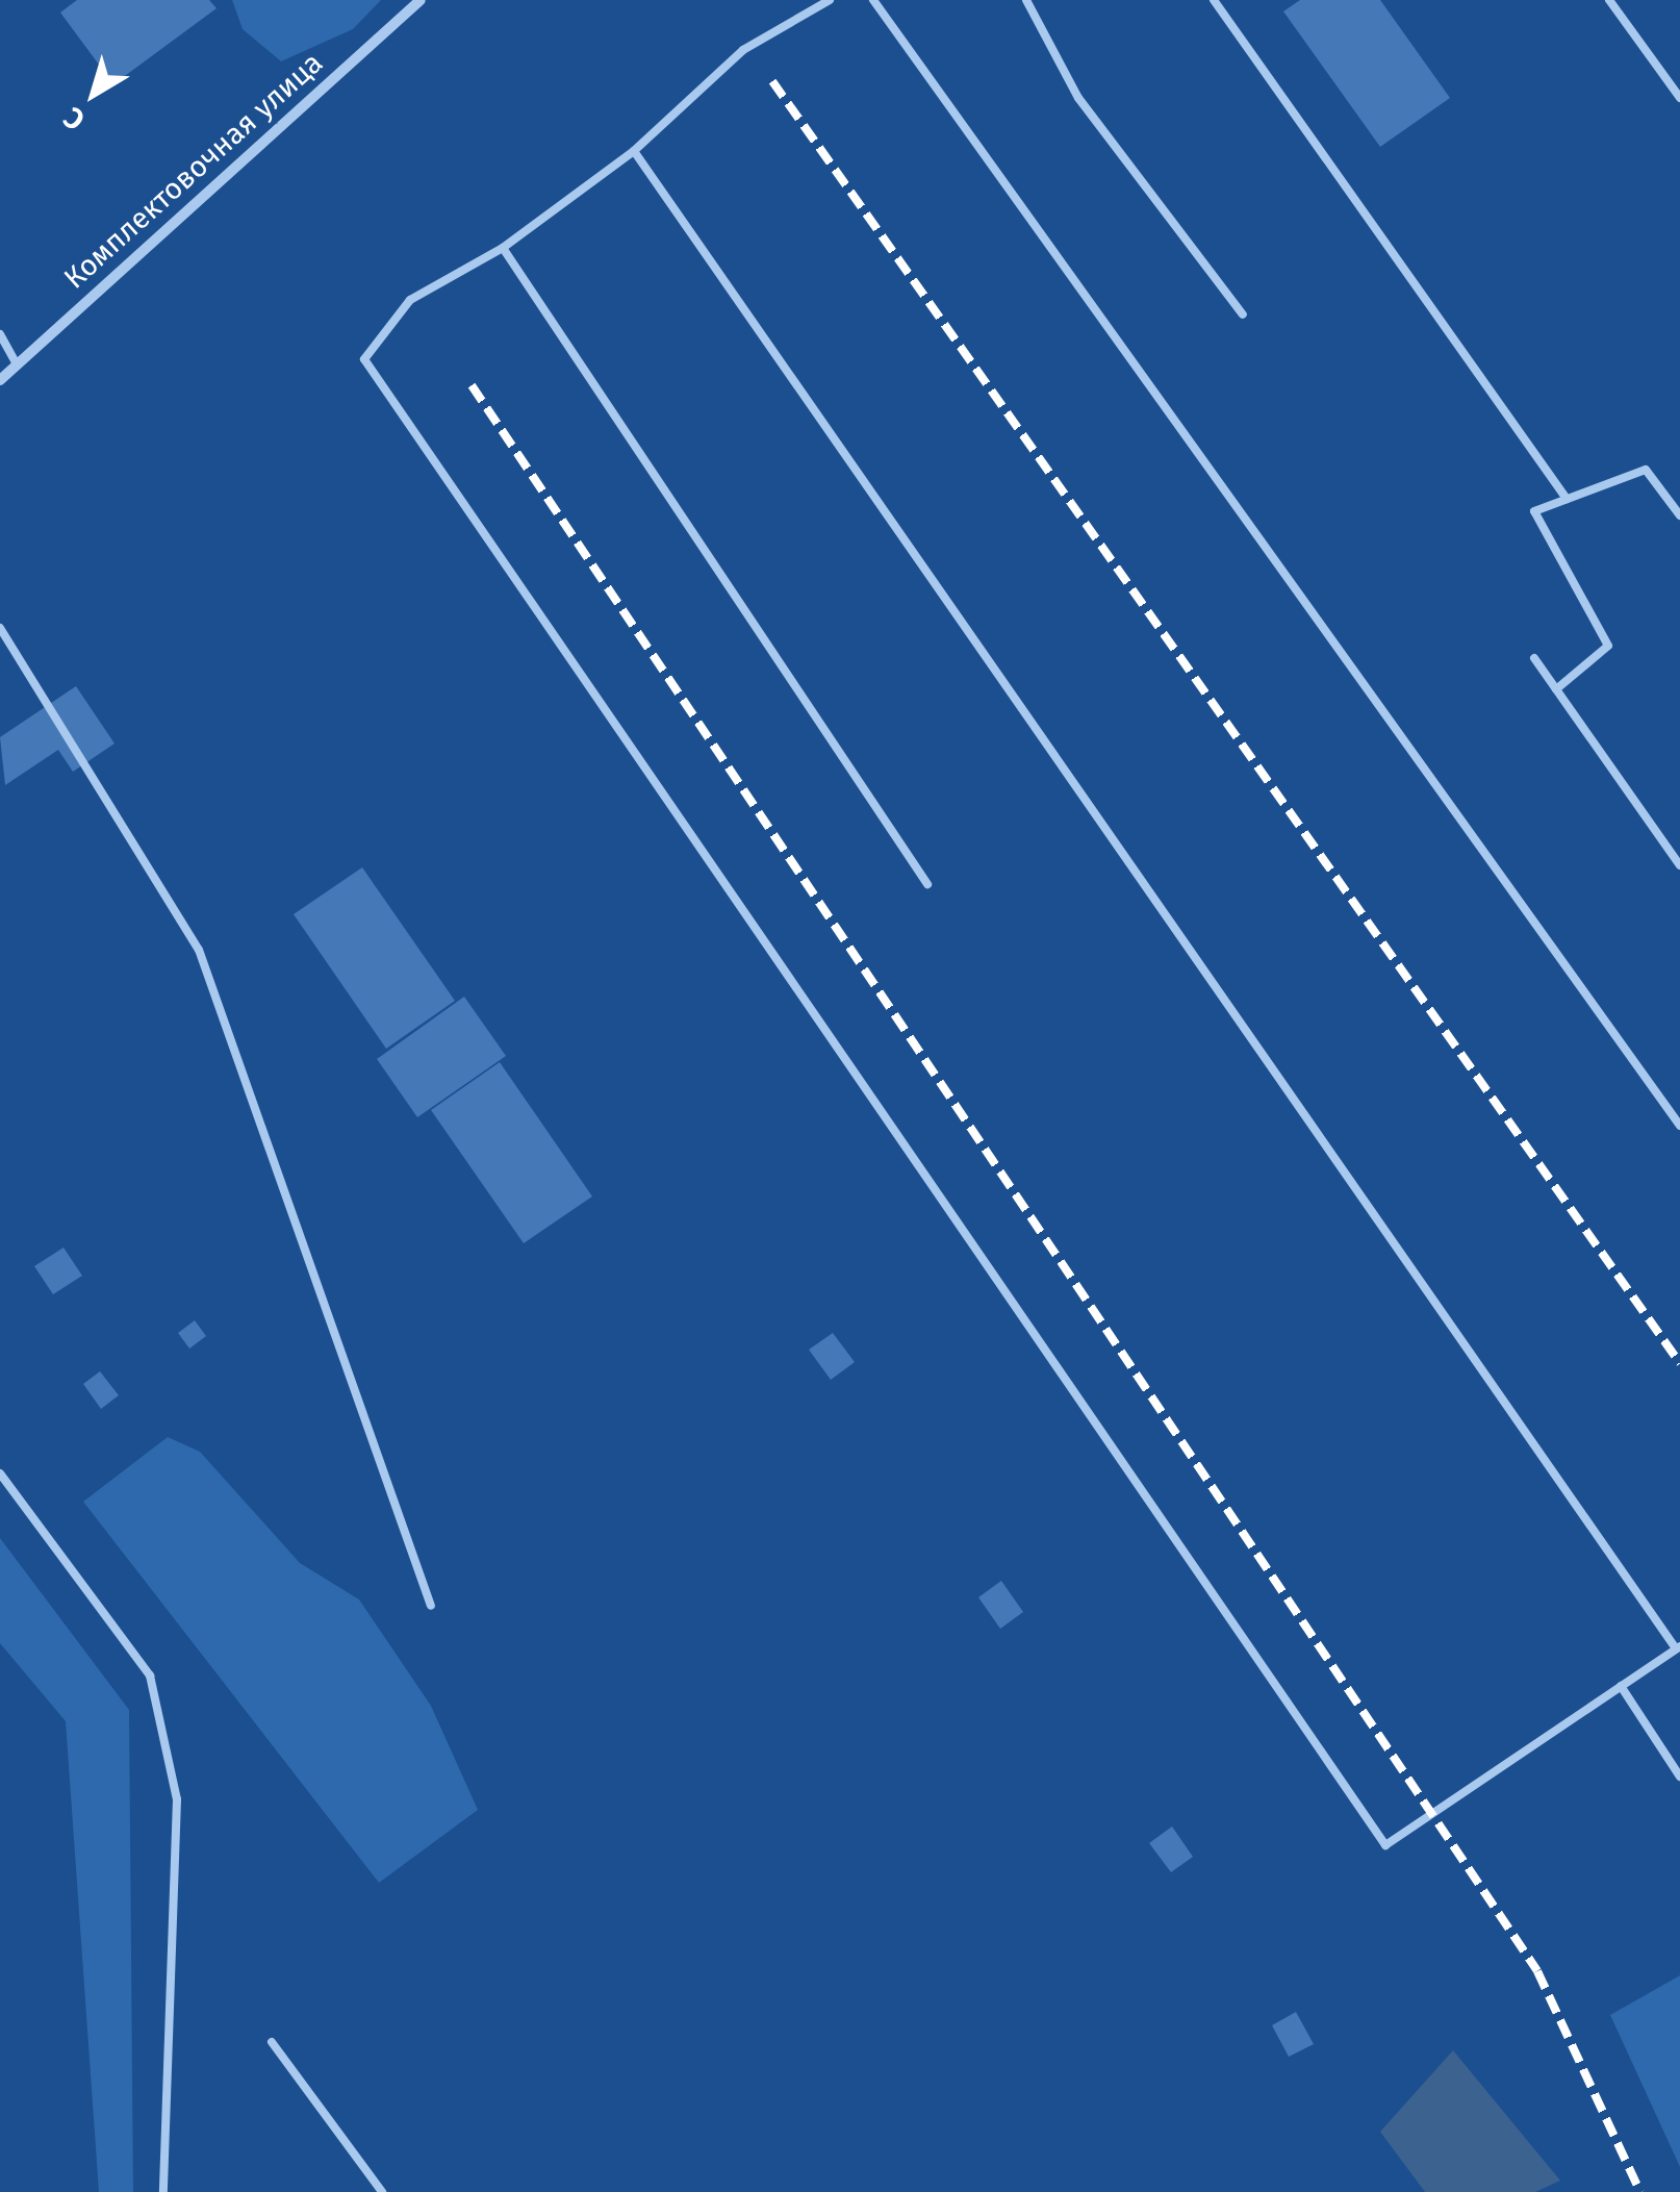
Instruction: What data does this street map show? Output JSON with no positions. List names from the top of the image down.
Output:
{
  "streets": {
    "street": ["Комплектовочная улица"]
  },
  "north": "bottom left"
}
